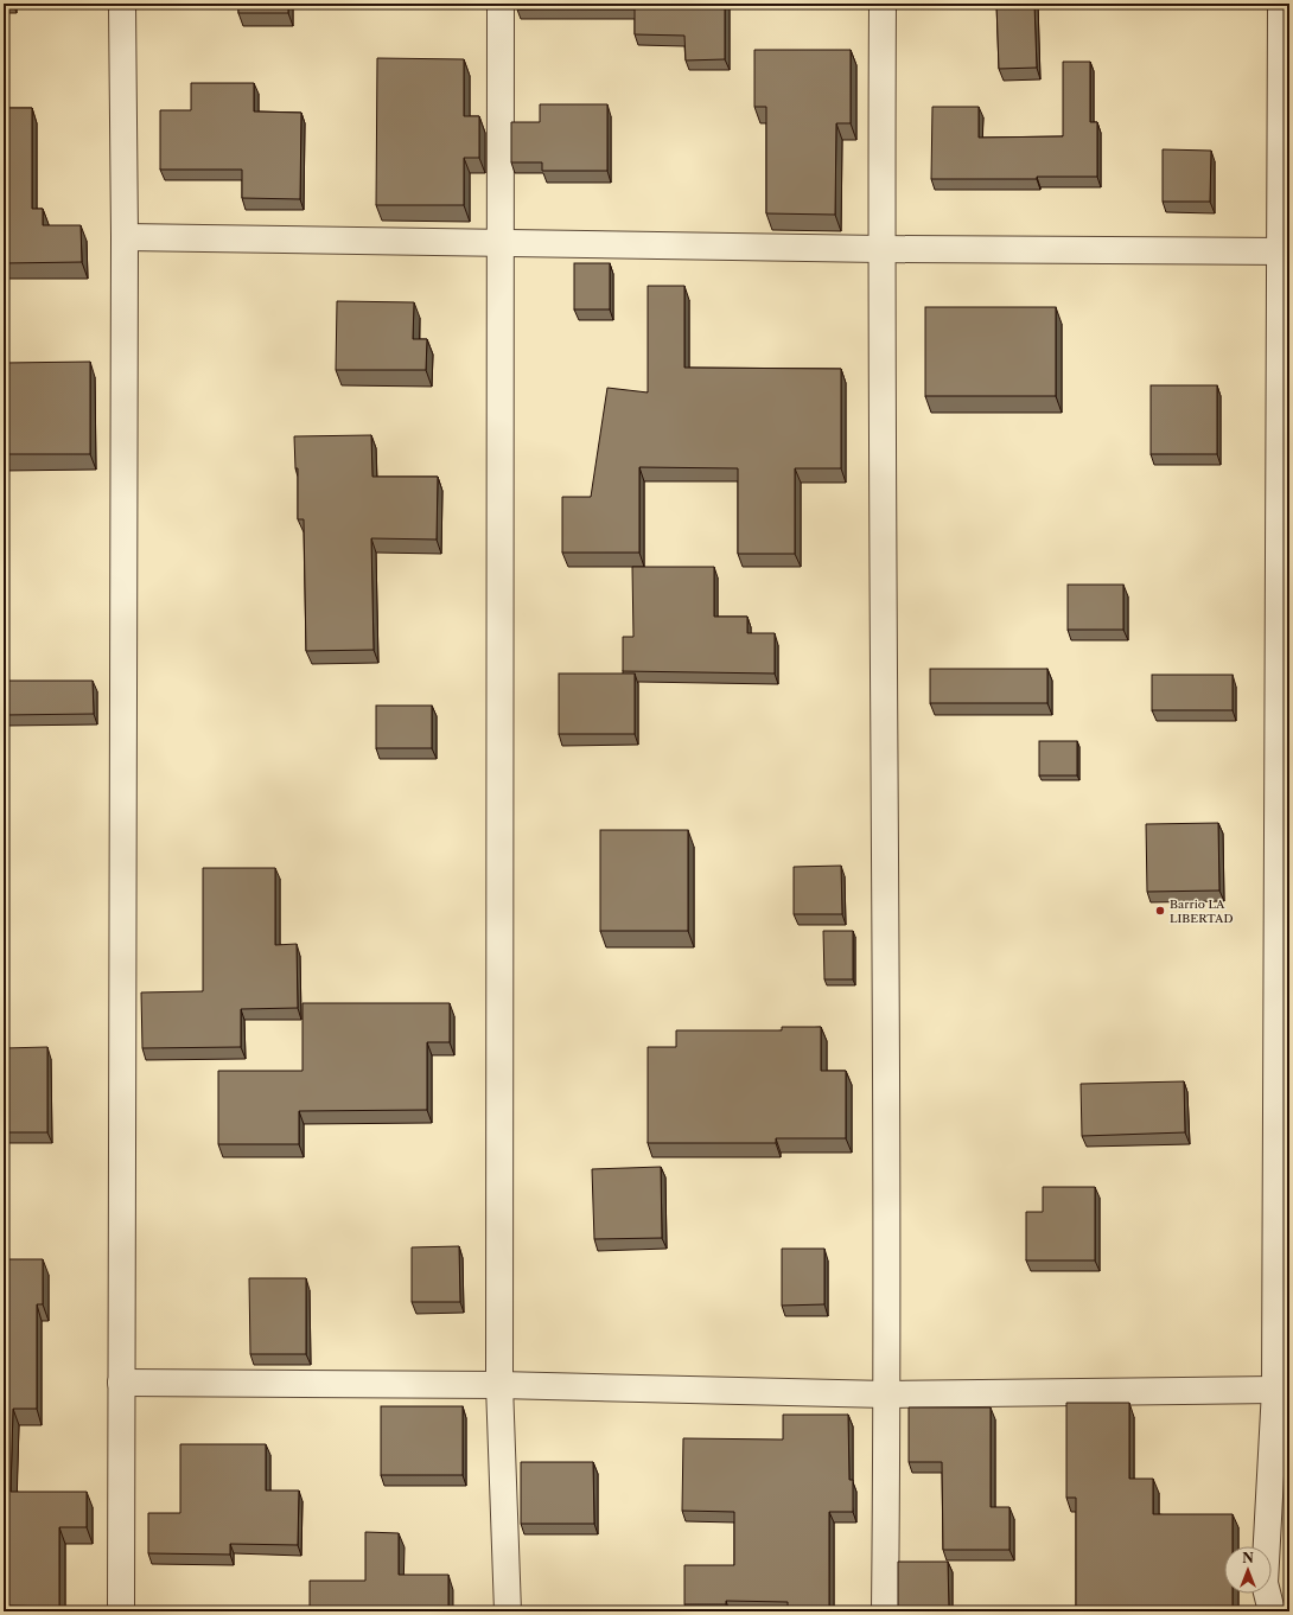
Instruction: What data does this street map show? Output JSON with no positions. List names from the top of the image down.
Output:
{
  "places": ["Barrio LA LIBERTAD"],
  "north": "top"
}
